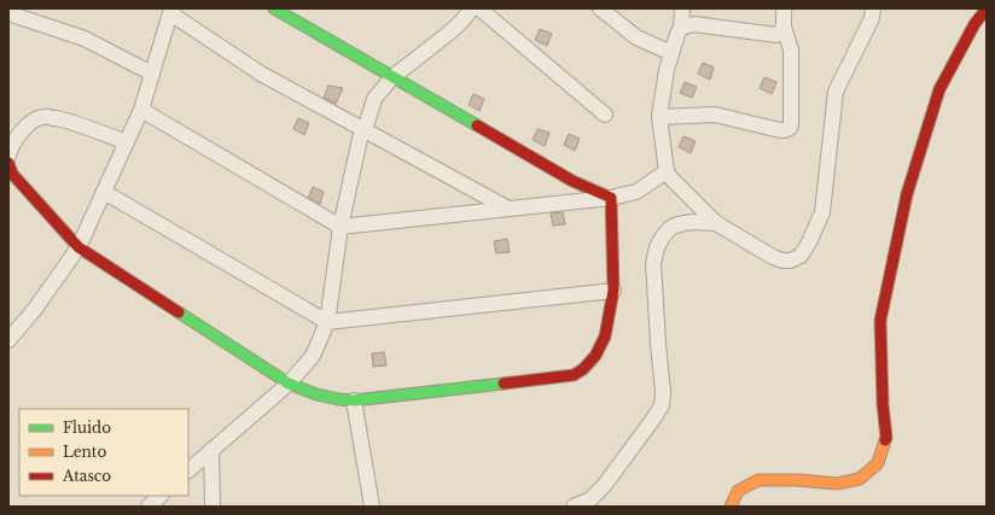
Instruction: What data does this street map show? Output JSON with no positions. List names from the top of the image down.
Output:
{
  "legend": ["Fluido", "Lento", "Atasco"]
}
